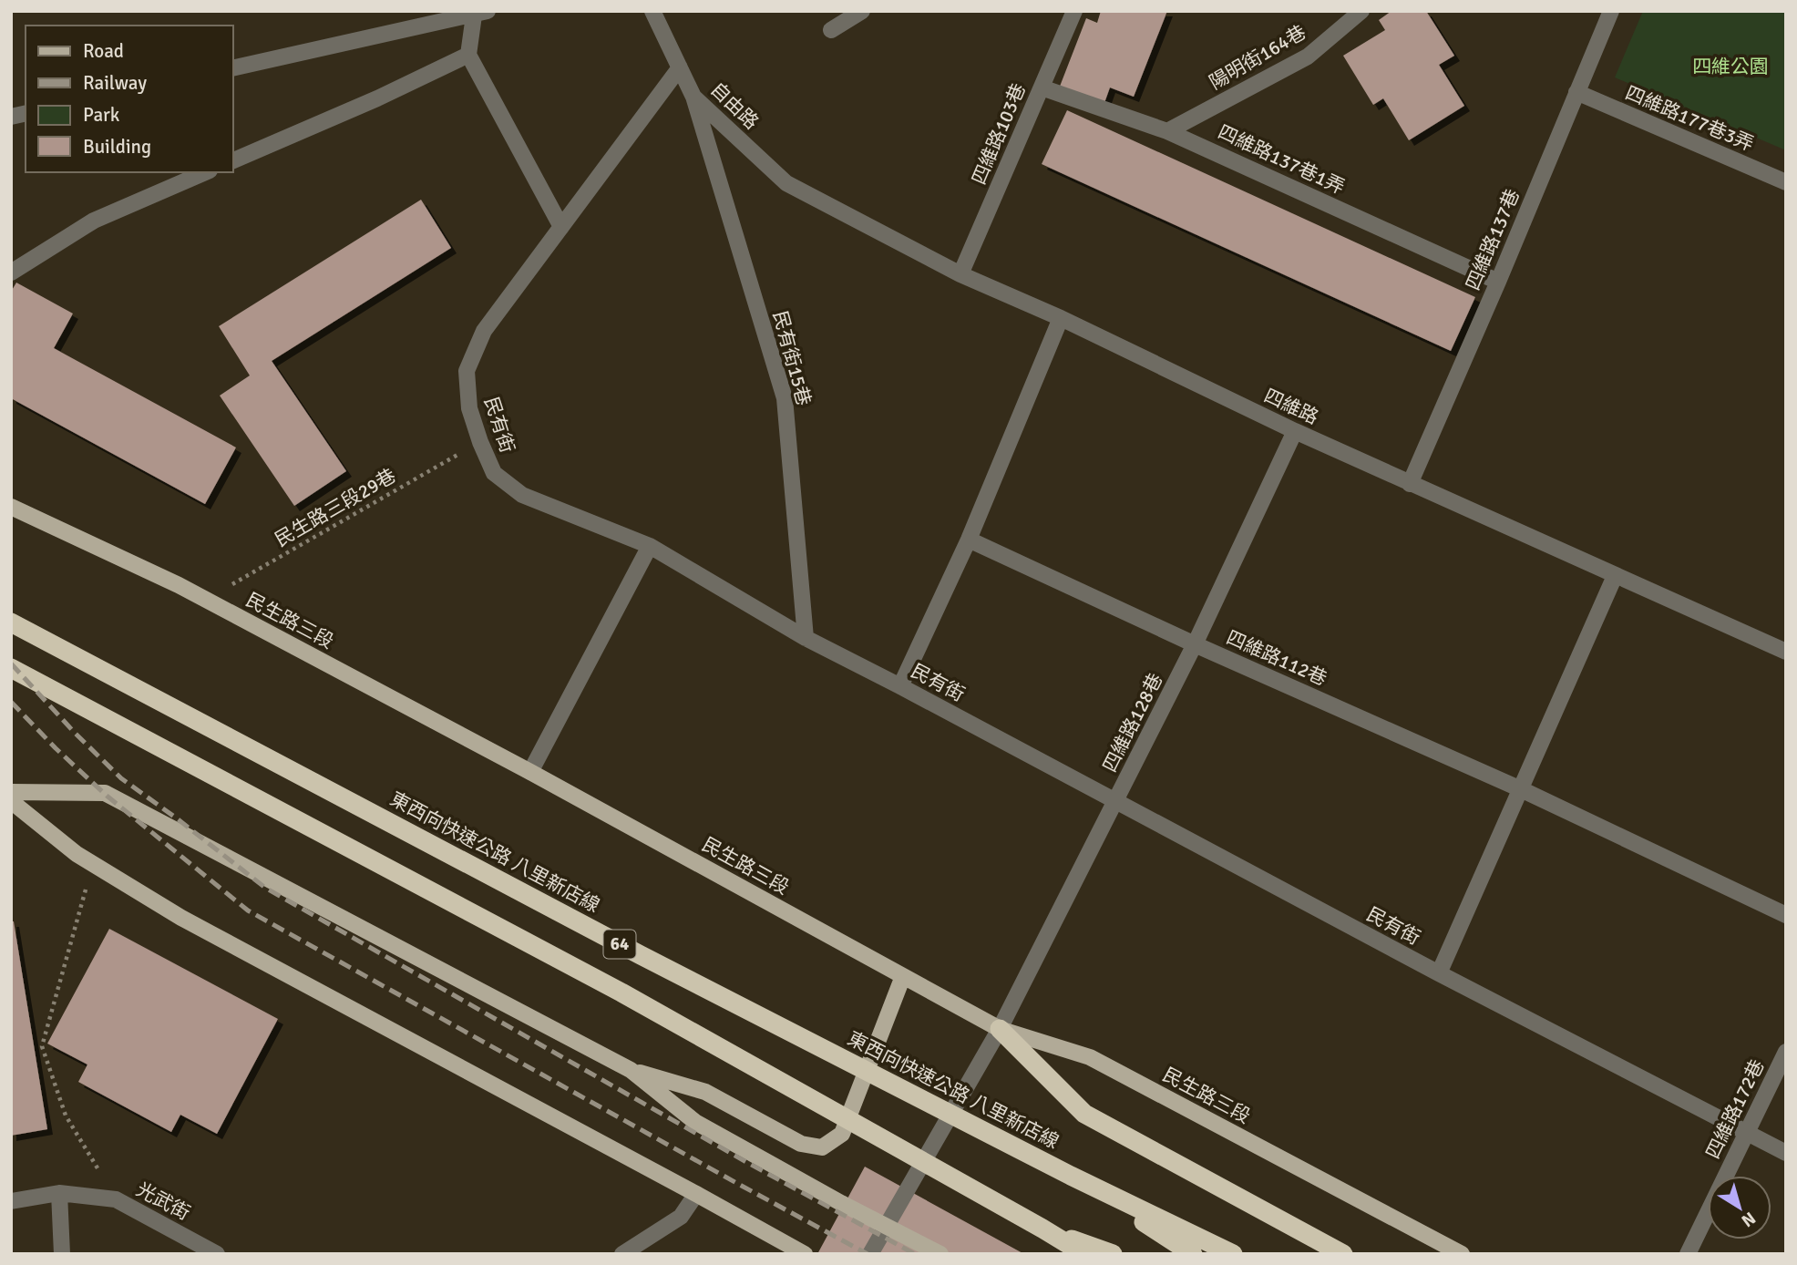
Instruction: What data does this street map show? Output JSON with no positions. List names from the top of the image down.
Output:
{
  "streets": {
    "highway": ["東西向快速公路 八里新店線", "64"],
    "main road": ["民生路三段"],
    "street": [
      "陽明街164巷",
      "自由路",
      "四維路177巷3弄",
      "四維路103巷",
      "四維路137巷1弄",
      "四維路137巷",
      "民有街15巷",
      "四維路",
      "民有街",
      "四維路112巷",
      "四維路128巷",
      "四維路172巷",
      "光武街"
    ],
    "path": ["民生路三段29巷"]
  },
  "crossings": [
    ["陽明街164巷", "四維路137巷1弄"],
    ["自由路", "民有街15巷"],
    ["自由路", "四維路"],
    ["自由路", "民有街"],
    ["四維路177巷3弄", "四維路137巷"],
    ["四維路103巷", "四維路137巷1弄"],
    ["四維路103巷", "四維路"],
    ["四維路137巷1弄", "四維路137巷"],
    ["四維路137巷", "四維路"],
    ["民有街15巷", "民有街"],
    ["四維路", "四維路128巷"],
    ["民有街", "民生路三段29巷"],
    ["民有街", "四維路128巷"],
    ["民有街", "四維路172巷"],
    ["民生路三段29巷", "民生路三段"],
    ["民生路三段", "四維路128巷"],
    ["四維路112巷", "四維路128巷"]
  ],
  "parks": ["四維公園"],
  "legend": [
    "Road",
    "Railway",
    "Park",
    "Building"
  ],
  "north": "bottom right"
}
